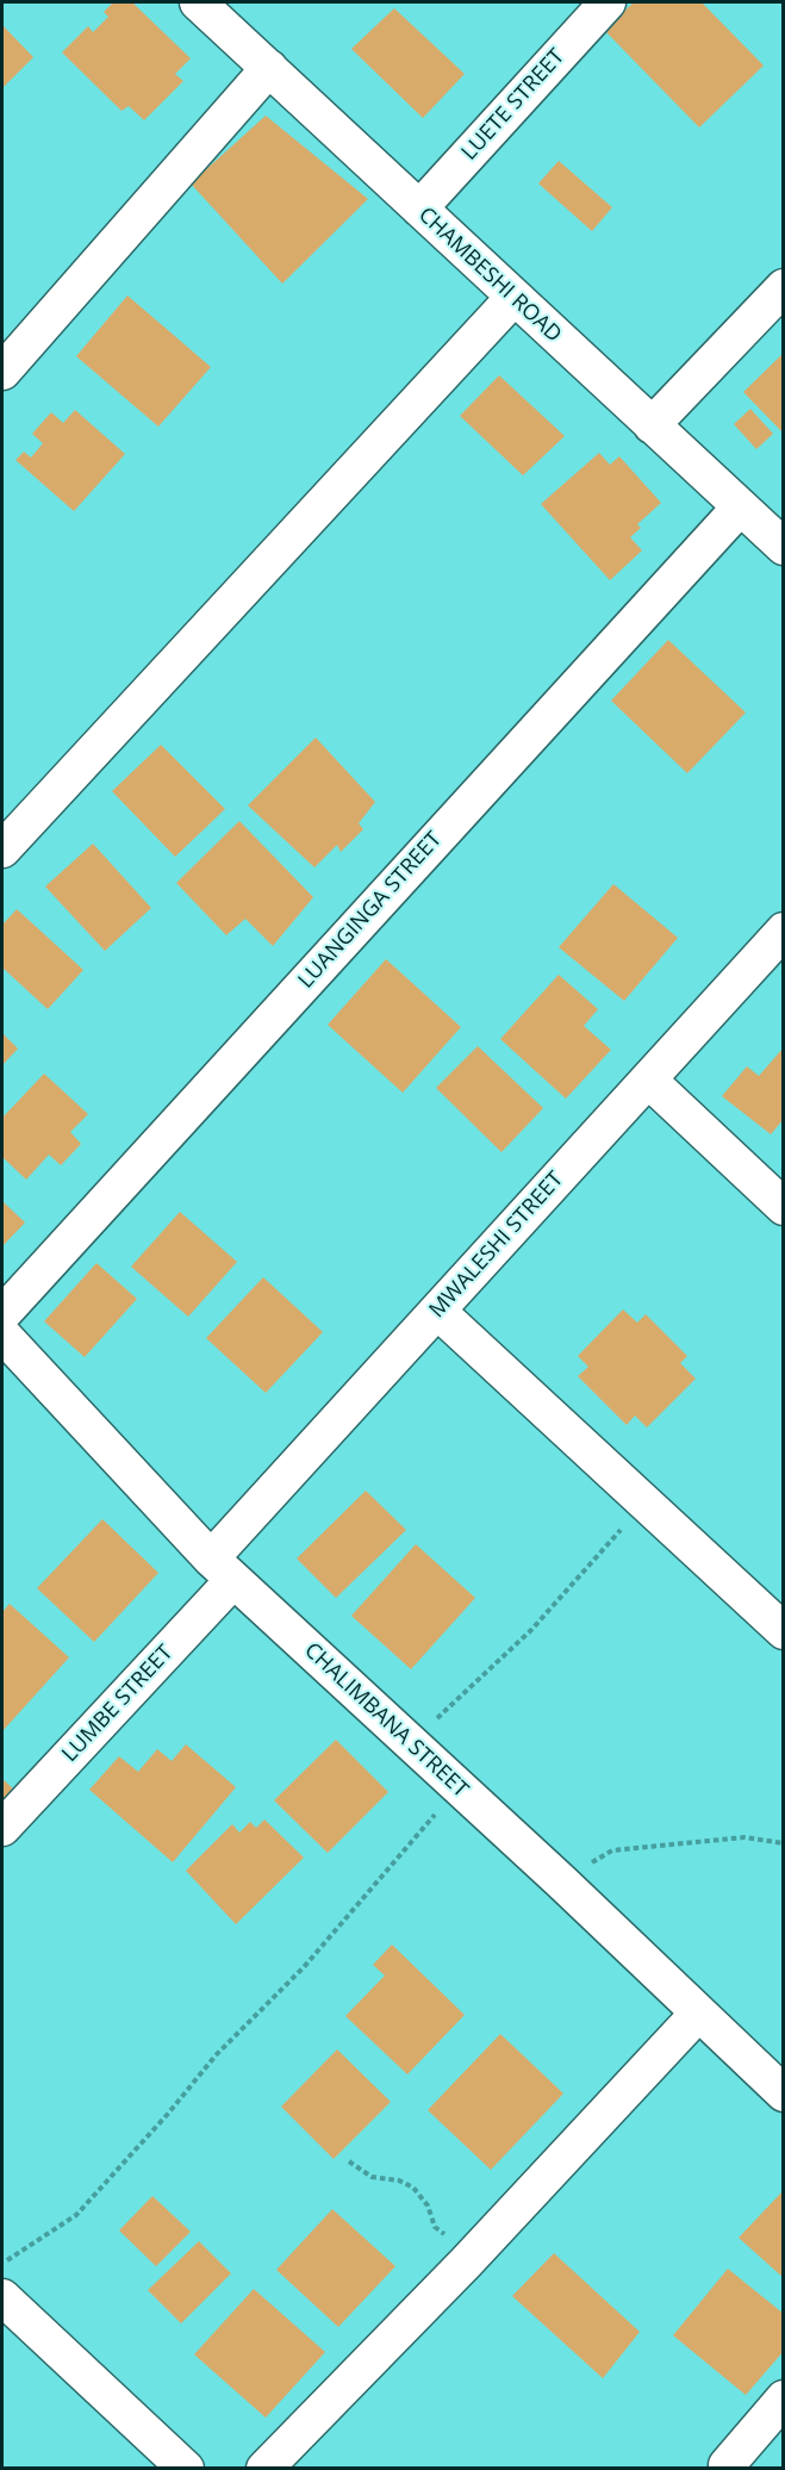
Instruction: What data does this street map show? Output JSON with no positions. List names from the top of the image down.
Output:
{
  "streets": {
    "street": [
      "LUETE STREET",
      "CHAMBESHI ROAD",
      "LUANGINGA STREET",
      "MWALESHI STREET",
      "LUMBE STREET",
      "CHALIMBANA STREET"
    ]
  },
  "crossings": [
    ["LUETE STREET", "CHAMBESHI ROAD"],
    ["CHAMBESHI ROAD", "LUANGINGA STREET"],
    ["MWALESHI STREET", "LUMBE STREET"],
    ["MWALESHI STREET", "CHALIMBANA STREET"],
    ["LUMBE STREET", "CHALIMBANA STREET"]
  ]
}
